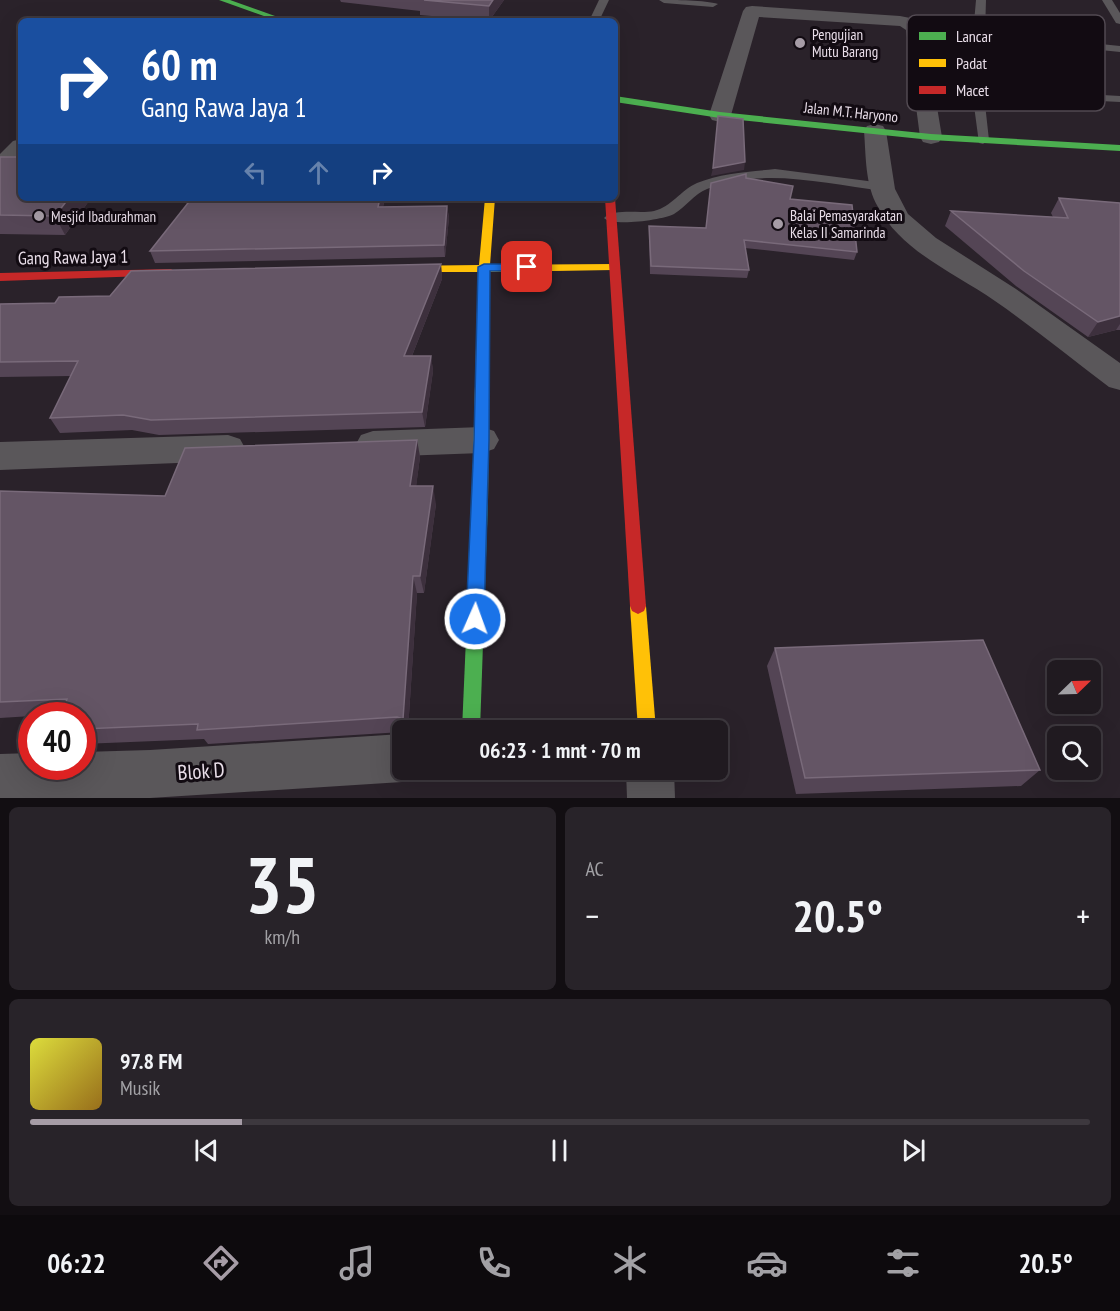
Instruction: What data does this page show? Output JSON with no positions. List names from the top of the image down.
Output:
{
  "streets": {
    "street": ["Jalan M.T. Haryono", "Gang Rawa Jaya 1", "Blok D"]
  },
  "places": ["Pengujian Mutu Barang", "Mesjid Ibadurahman", "Balai Pemasyarakatan Kelas II Samarinda"],
  "legend": ["Lancar", "Padat", "Macet"],
  "north": "top right",
  "page": {
    "turn": ["60 m", "Gang Rawa Jaya 1"],
    "limit": "40",
    "trip": "06:23 · 1 mnt · 70 m",
    "tile": [
      ["35", "km/h"],
      "AC"
    ],
    "heat": ["−", "20.5°", "+"],
    "song": ["97.8 FM", "Musik"],
    "tabs": ["06:22", "20.5°"]
  }
}
